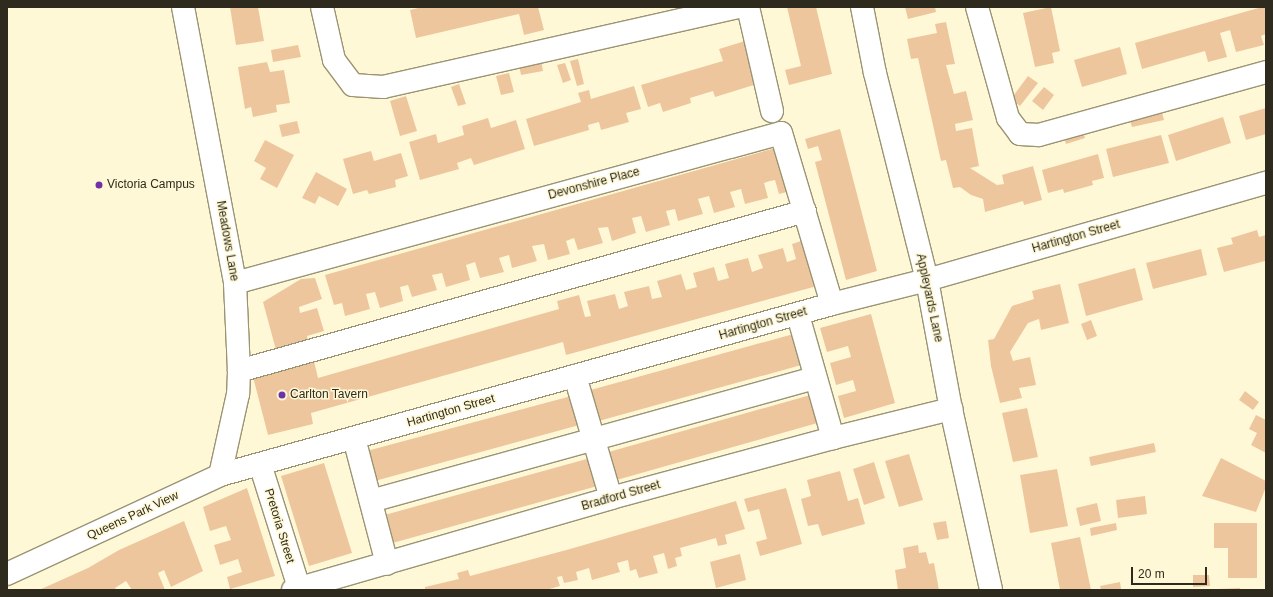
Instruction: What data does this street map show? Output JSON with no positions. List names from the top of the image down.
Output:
{
  "streets": {
    "street": [
      "Devonshire Place",
      "Hartington Street",
      "Meadows Lane",
      "Appleyards Lane",
      "Bradford Street",
      "Queens Park View",
      "Pretoria Street"
    ]
  },
  "crossings": [
    ["Devonshire Place", "Hartington Street"],
    ["Devonshire Place", "Meadows Lane"],
    ["Hartington Street", "Appleyards Lane"],
    ["Hartington Street", "Queens Park View"],
    ["Hartington Street", "Pretoria Street"],
    ["Meadows Lane", "Queens Park View"],
    ["Appleyards Lane", "Bradford Street"],
    ["Bradford Street", "Pretoria Street"],
    ["Queens Park View", "Pretoria Street"]
  ],
  "places": ["Victoria Campus", "Carlton Tavern"],
  "scale_bar": "20 m"
}
